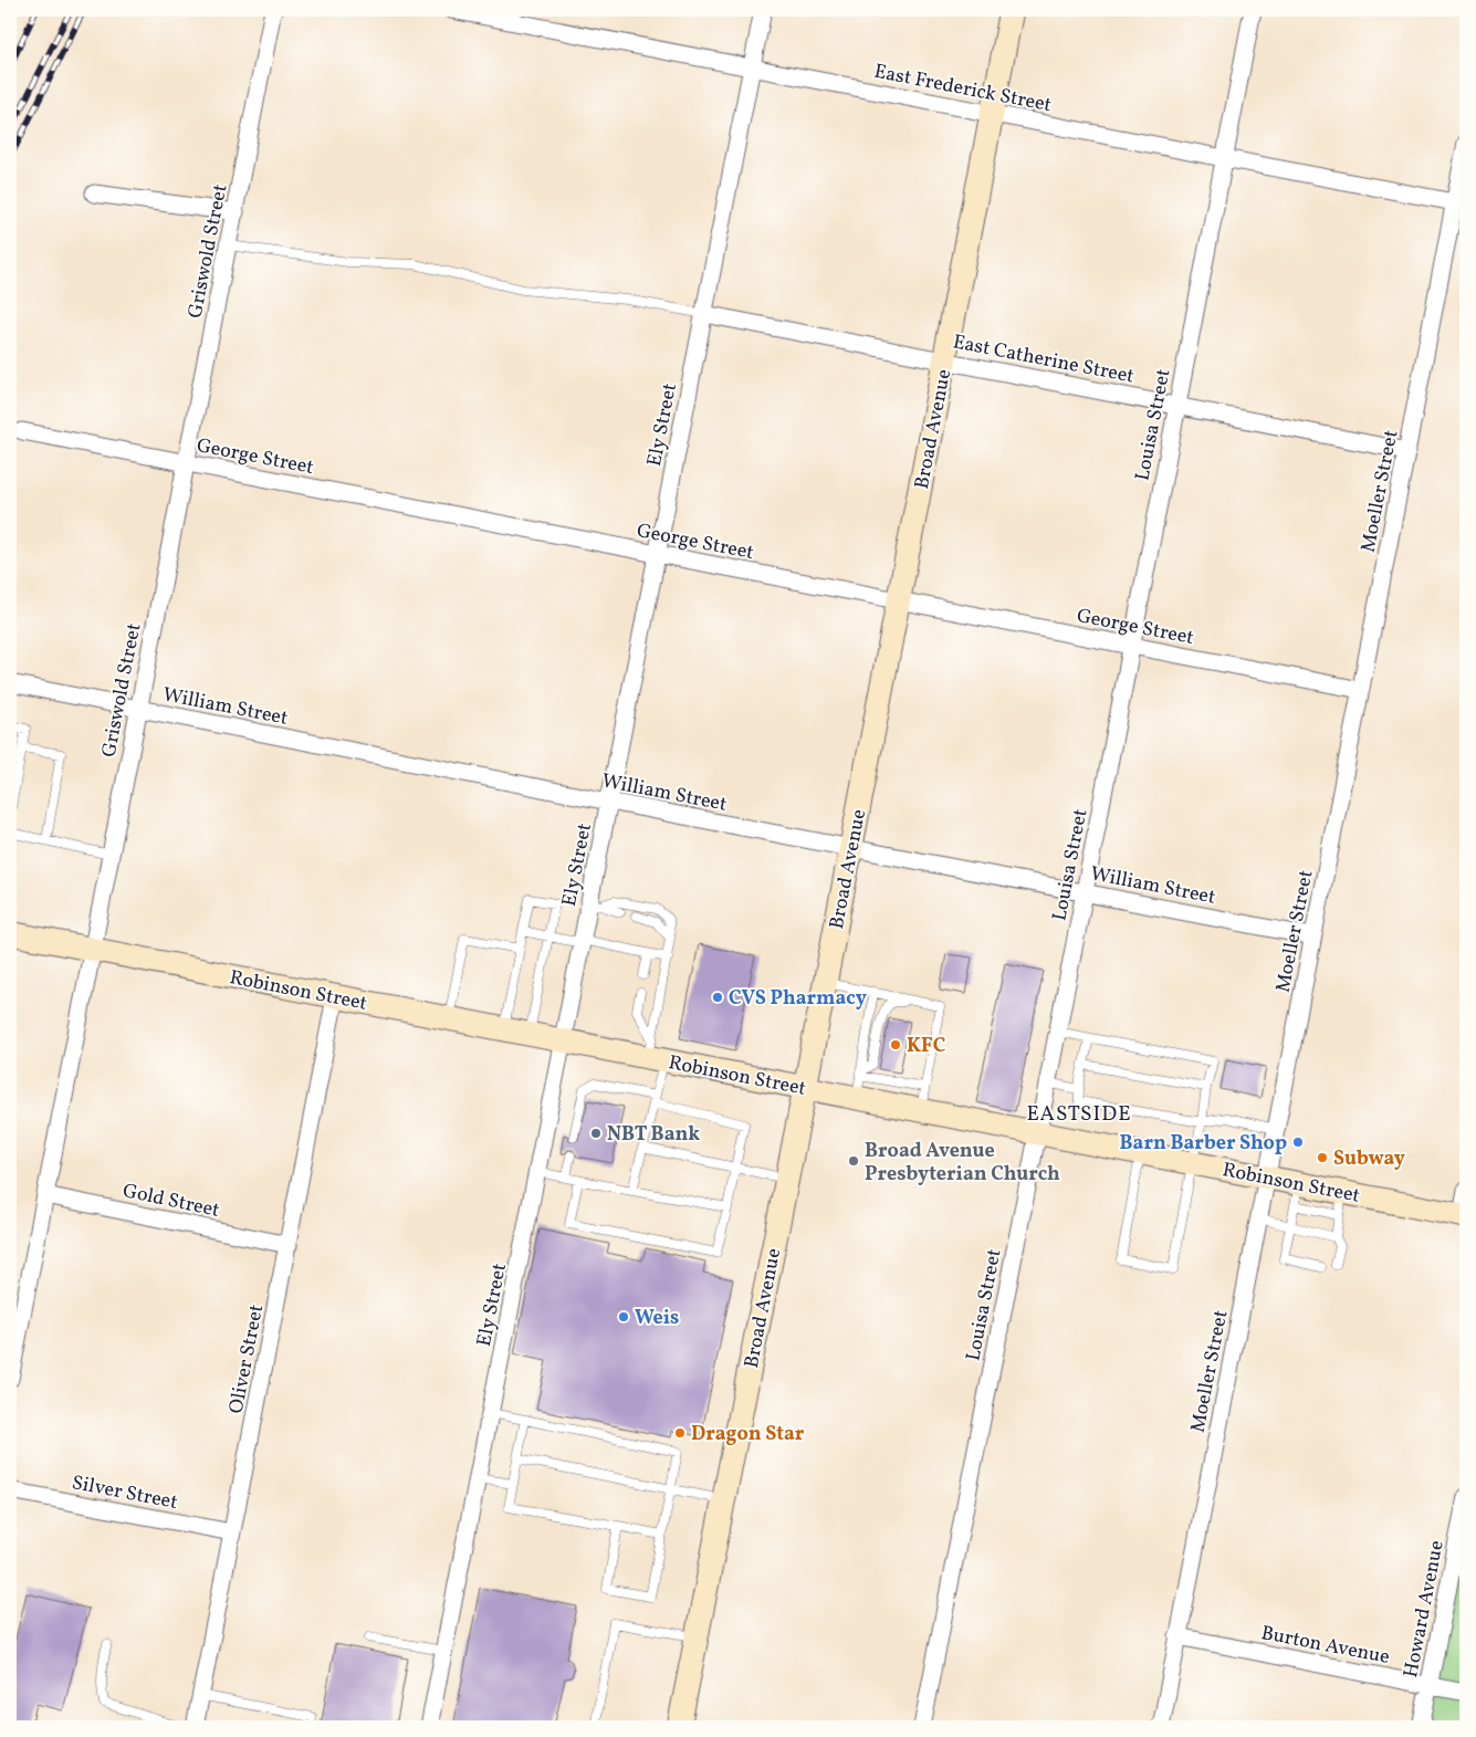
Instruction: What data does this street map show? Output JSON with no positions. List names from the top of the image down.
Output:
{
  "streets": {
    "main road": ["Broad Avenue", "Robinson Street"],
    "street": [
      "East Frederick Street",
      "Griswold Street",
      "East Catherine Street",
      "Ely Street",
      "Louisa Street",
      "George Street",
      "Moeller Street",
      "William Street",
      "Gold Street",
      "Oliver Street",
      "Silver Street",
      "Howard Avenue",
      "Burton Avenue"
    ]
  },
  "crossings": [
    ["East Frederick Street", "Ely Street"],
    ["East Frederick Street", "Louisa Street"],
    ["East Frederick Street", "Broad Avenue"],
    ["East Frederick Street", "Moeller Street"],
    ["Griswold Street", "George Street"],
    ["Griswold Street", "William Street"],
    ["Griswold Street", "Robinson Street"],
    ["Griswold Street", "Gold Street"],
    ["East Catherine Street", "Ely Street"],
    ["East Catherine Street", "Louisa Street"],
    ["East Catherine Street", "Broad Avenue"],
    ["East Catherine Street", "Moeller Street"],
    ["Ely Street", "George Street"],
    ["Ely Street", "William Street"],
    ["Ely Street", "Robinson Street"],
    ["Louisa Street", "George Street"],
    ["Louisa Street", "William Street"],
    ["Louisa Street", "Robinson Street"],
    ["Broad Avenue", "George Street"],
    ["Broad Avenue", "William Street"],
    ["Broad Avenue", "Robinson Street"],
    ["George Street", "Moeller Street"],
    ["Moeller Street", "William Street"],
    ["Moeller Street", "Robinson Street"],
    ["Moeller Street", "Burton Avenue"],
    ["Robinson Street", "Oliver Street"],
    ["Gold Street", "Oliver Street"],
    ["Oliver Street", "Silver Street"],
    ["Howard Avenue", "Burton Avenue"]
  ],
  "districts": ["EASTSIDE"],
  "places": [
    "CVS Pharmacy",
    "KFC",
    "NBT Bank",
    "Barn Barber Shop",
    "Subway",
    "Broad Avenue Presbyterian Church",
    "Weis",
    "Dragon Star"
  ]
}
